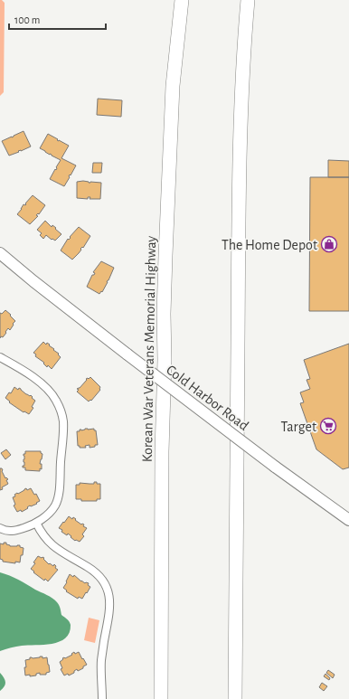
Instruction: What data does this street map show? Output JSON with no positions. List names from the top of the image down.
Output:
{
  "streets": {
    "highway": ["Korean War Veterans Memorial Highway"],
    "main road": ["Cold Harbor Road"]
  },
  "places": {
    "shop": ["The Home Depot"],
    "supermarket": ["Target"]
  },
  "scale_bar": "100 m"
}
